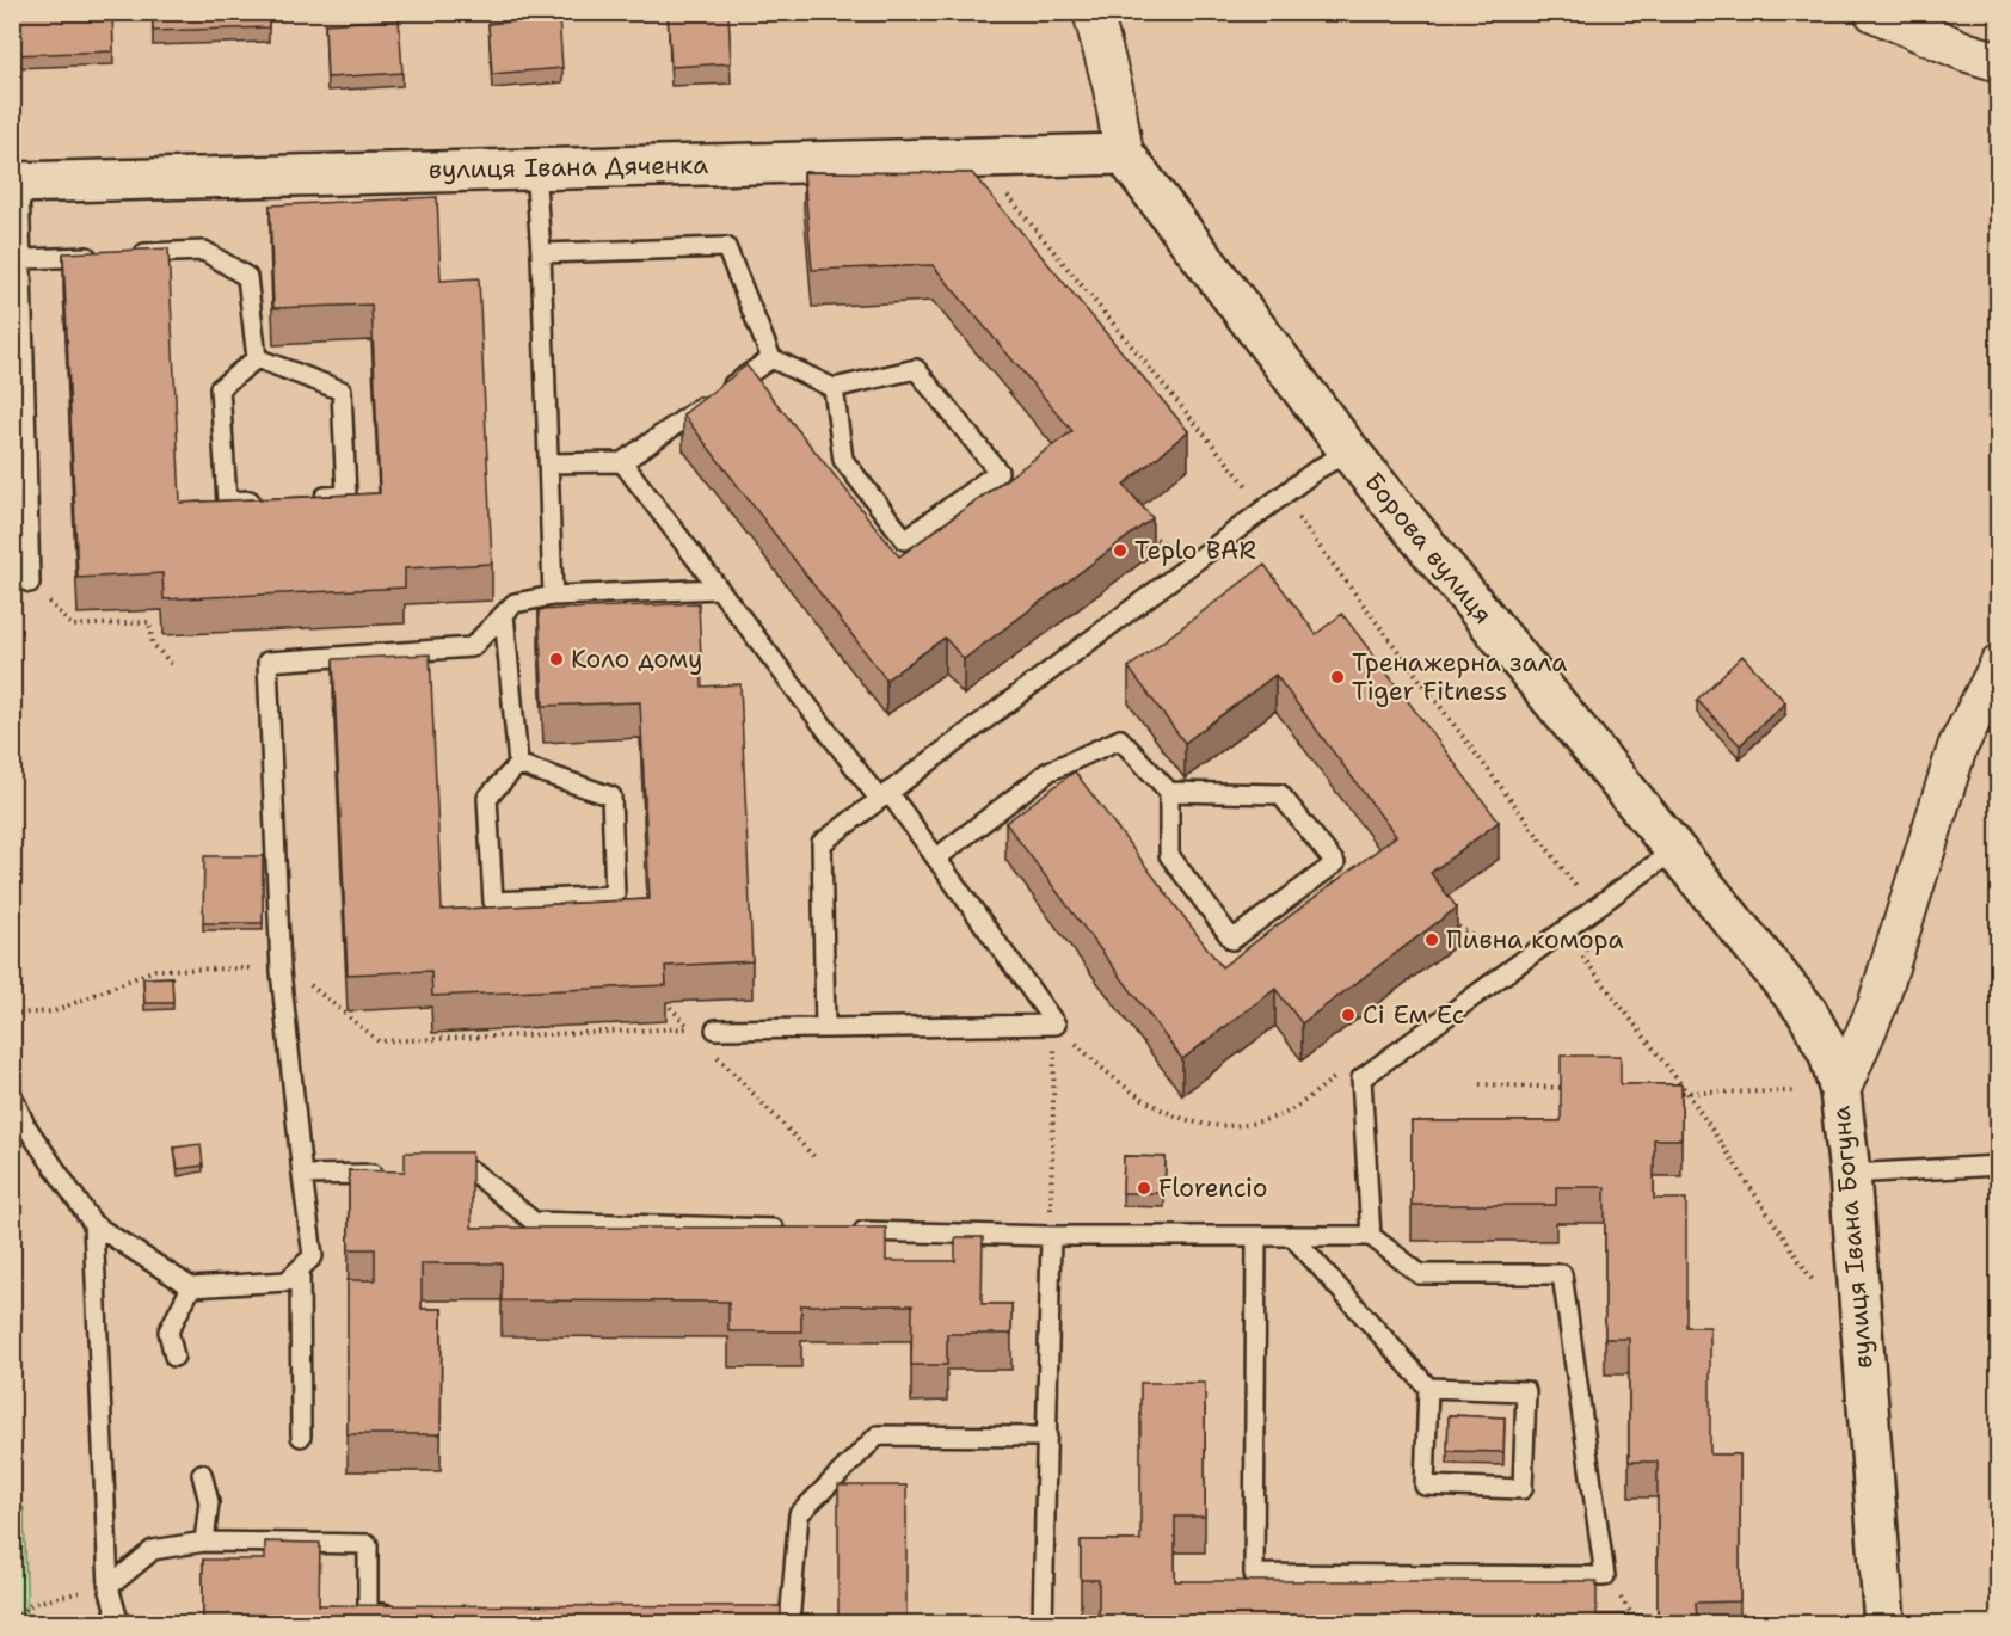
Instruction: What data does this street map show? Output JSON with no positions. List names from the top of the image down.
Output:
{
  "streets": {
    "street": ["вулиця Івана Дяченка", "Борова вулиця", "вулиця Івана Богуна"]
  },
  "crossings": [
    ["вулиця Івана Дяченка", "Борова вулиця"],
    ["Борова вулиця", "вулиця Івана Богуна"]
  ],
  "places": [
    "Teplo BAR",
    "Коло дому",
    "Тренажерна зала Tiger Fitness",
    "Пивна комора",
    "Сі Ем Ес",
    "Florencio"
  ]
}
